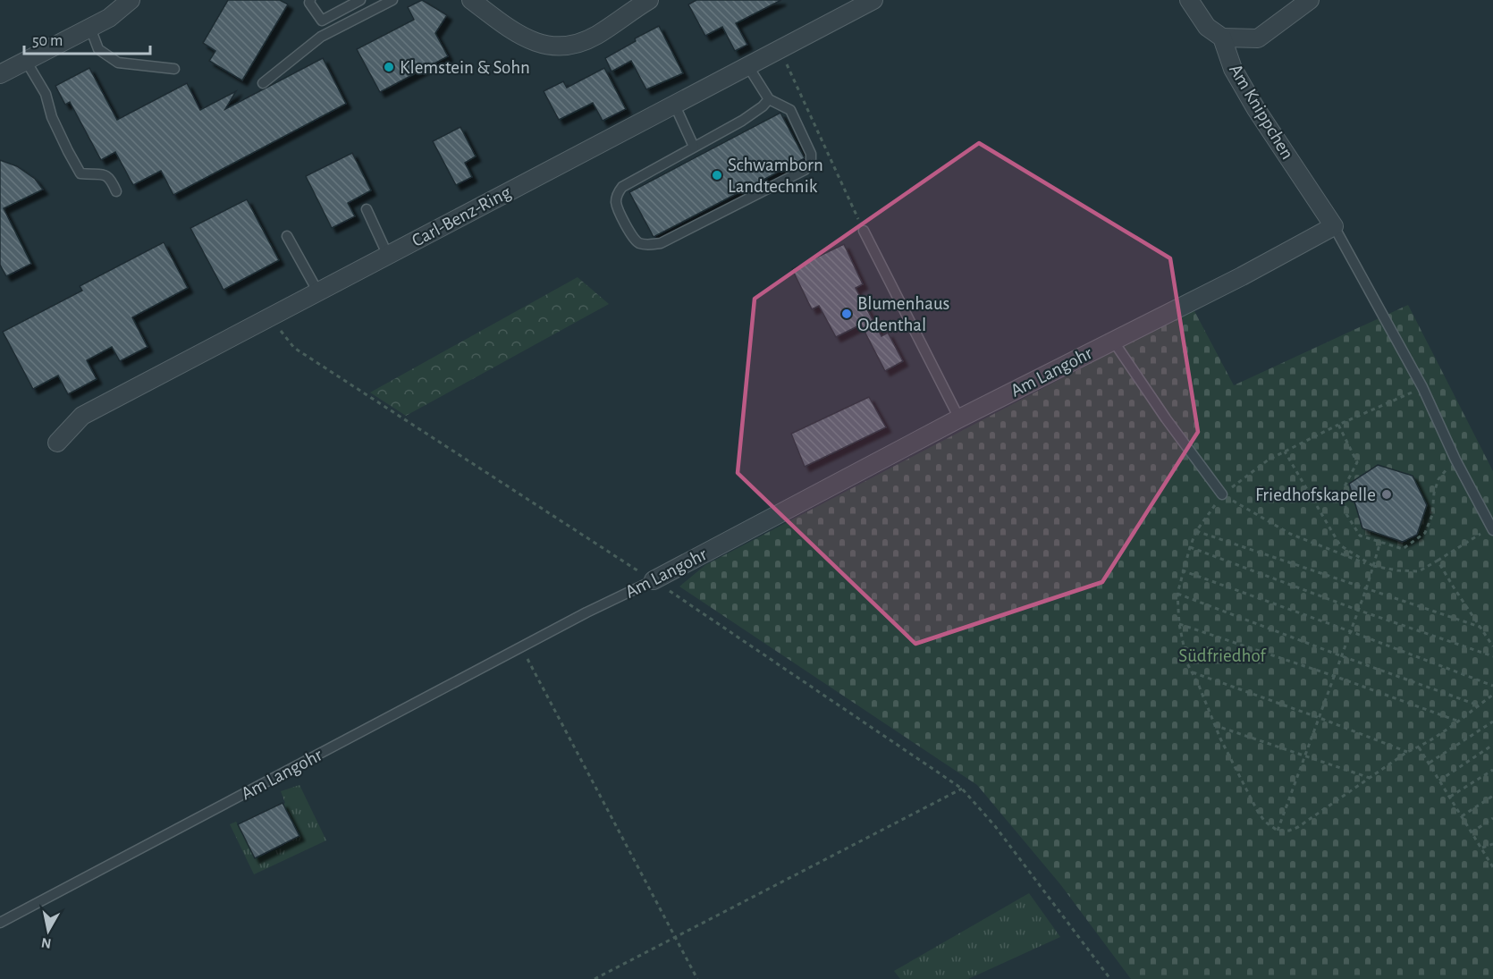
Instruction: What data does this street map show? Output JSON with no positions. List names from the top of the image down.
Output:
{
  "streets": {
    "street": ["Am Knippchen", "Carl-Benz-Ring", "Am Langohr"]
  },
  "crossings": [
    ["Am Knippchen", "Am Langohr"]
  ],
  "parks": ["Südfriedhof"],
  "places": [
    "Klemstein & Sohn",
    "Schwamborn Landtechnik",
    "Blumenhaus Odenthal",
    "Friedhofskapelle"
  ],
  "scale_bar": "50 m",
  "north": "bottom"
}
